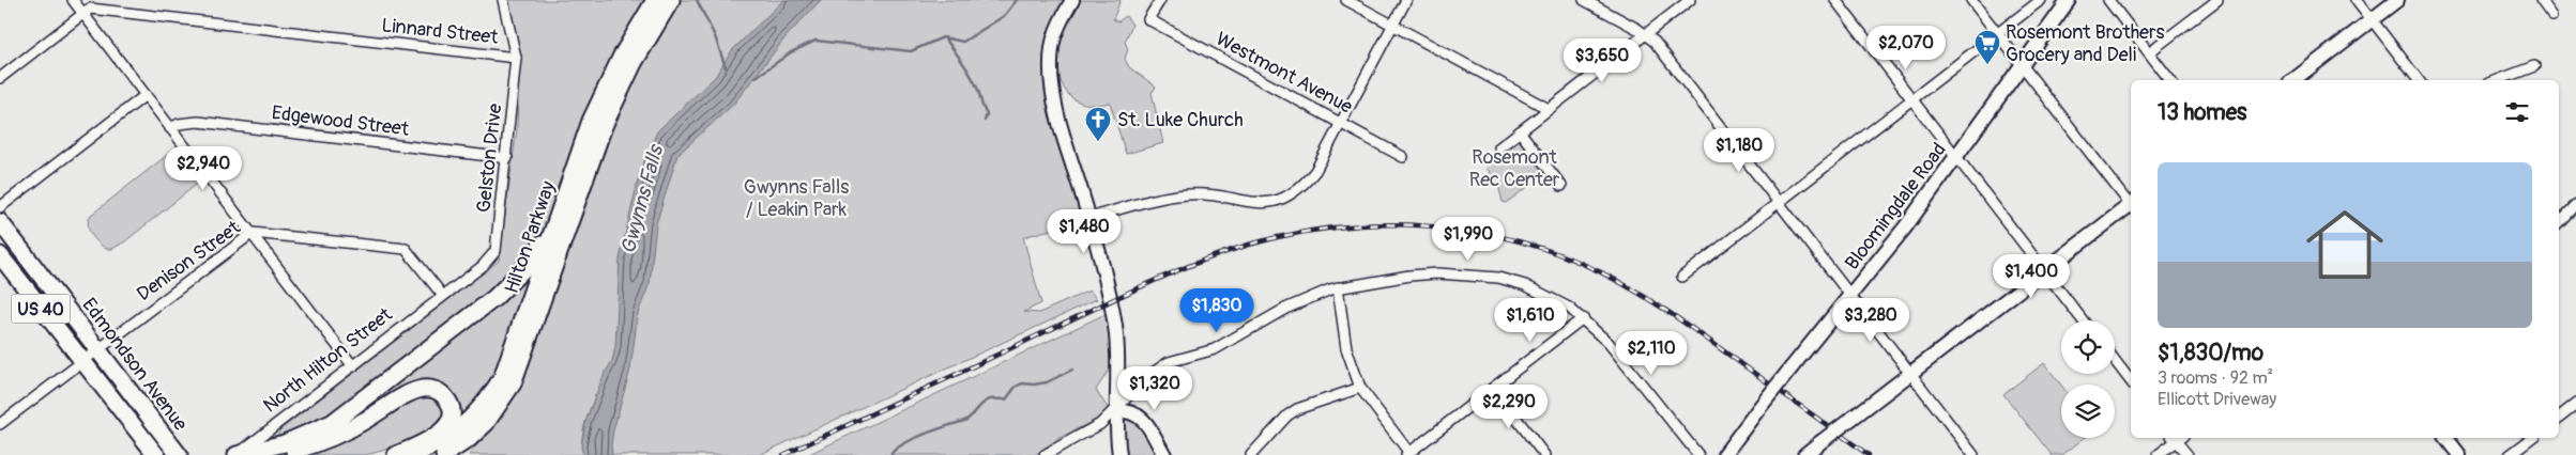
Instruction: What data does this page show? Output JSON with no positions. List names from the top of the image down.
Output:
{
  "streets": {
    "main road": ["Hilton Parkway", "US 40", "Edmondson Avenue"],
    "street": [
      "Linnard Street",
      "Westmont Avenue",
      "Edgewood Street",
      "Gelston Drive",
      "Bloomingdale Road",
      "Denison Street",
      "North Hilton Street"
    ]
  },
  "crossings": [
    ["Linnard Street", "Gelston Drive"],
    ["Edgewood Street", "Gelston Drive"],
    ["Gelston Drive", "Denison Street"],
    ["Gelston Drive", "North Hilton Street"],
    ["Denison Street", "North Hilton Street"],
    ["Denison Street", "Edmondson Avenue"]
  ],
  "water": ["Gwynns Falls"],
  "parks": ["Rosemont Rec Center", "Gwynns Falls / Leakin Park"],
  "places": {
    "supermarket": ["Rosemont Brothers Grocery and Deli"],
    "church": ["St. Luke Church"]
  },
  "page": {
    "price": [
      "$2,070",
      "$3,650",
      "$1,180",
      "$2,940",
      "$1,480",
      "$1,990",
      "$1,400",
      "$1,830",
      "$1,610",
      "$3,280",
      "$2,110",
      "$1,320",
      "$2,290"
    ],
    "heading": "13 homes",
    "list": [
      {
        "name": "$1,830/mo",
        "note": "3 rooms · 92 m² · Ellicott Driveway"
      }
    ]
  }
}
